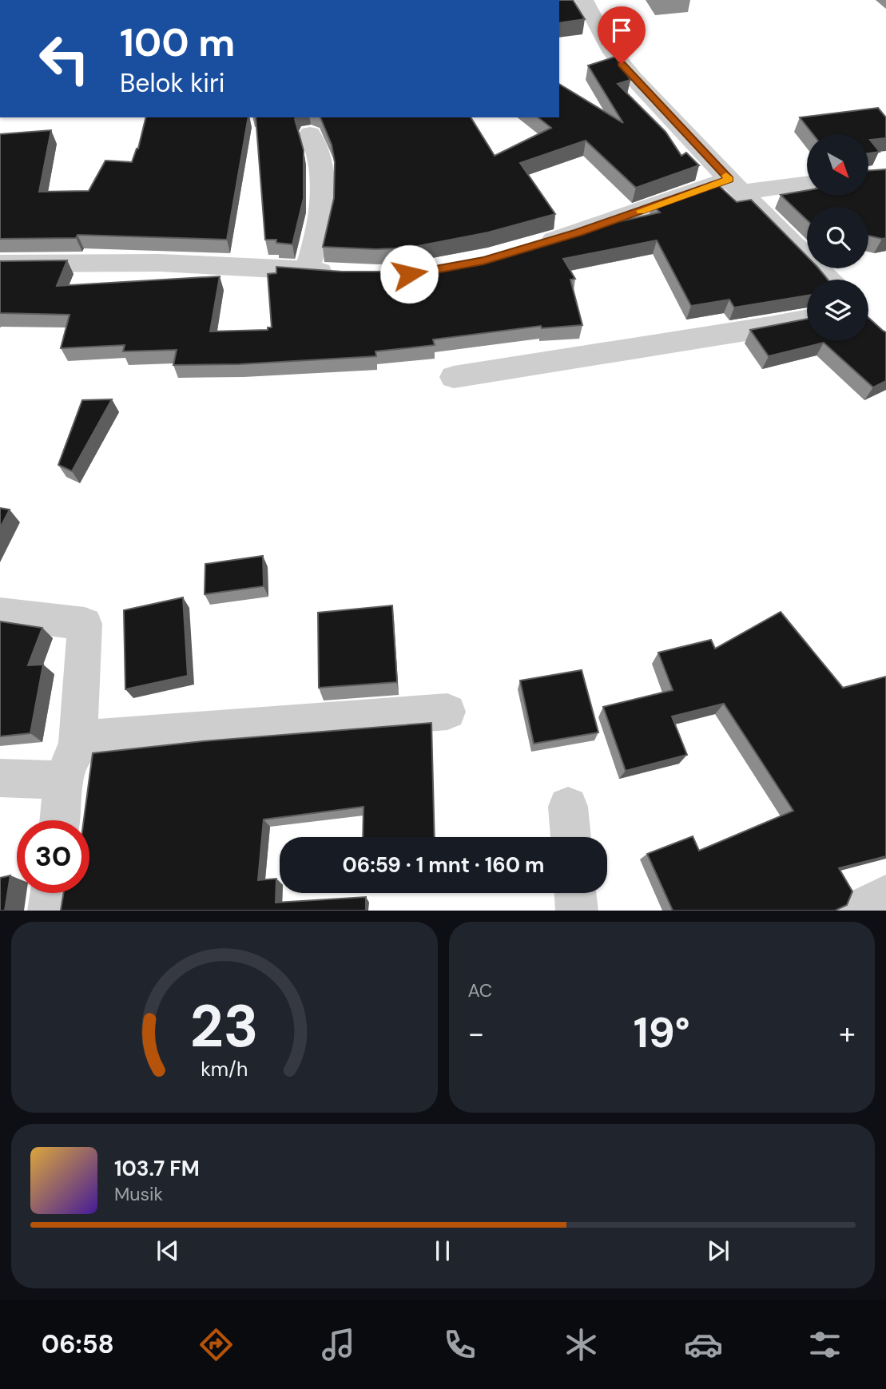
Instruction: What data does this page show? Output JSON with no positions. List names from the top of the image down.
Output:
{
  "north": "bottom right",
  "page": {
    "turn": ["100 m", "Belok kiri"],
    "limit": "30",
    "trip": "06:59 · 1 mnt · 160 m",
    "tile": "AC",
    "heat": ["−", "19°", "+"],
    "song": ["103.7 FM", "Musik"],
    "tabs": "06:58",
    "gauge": ["23", "km/h"]
  }
}
